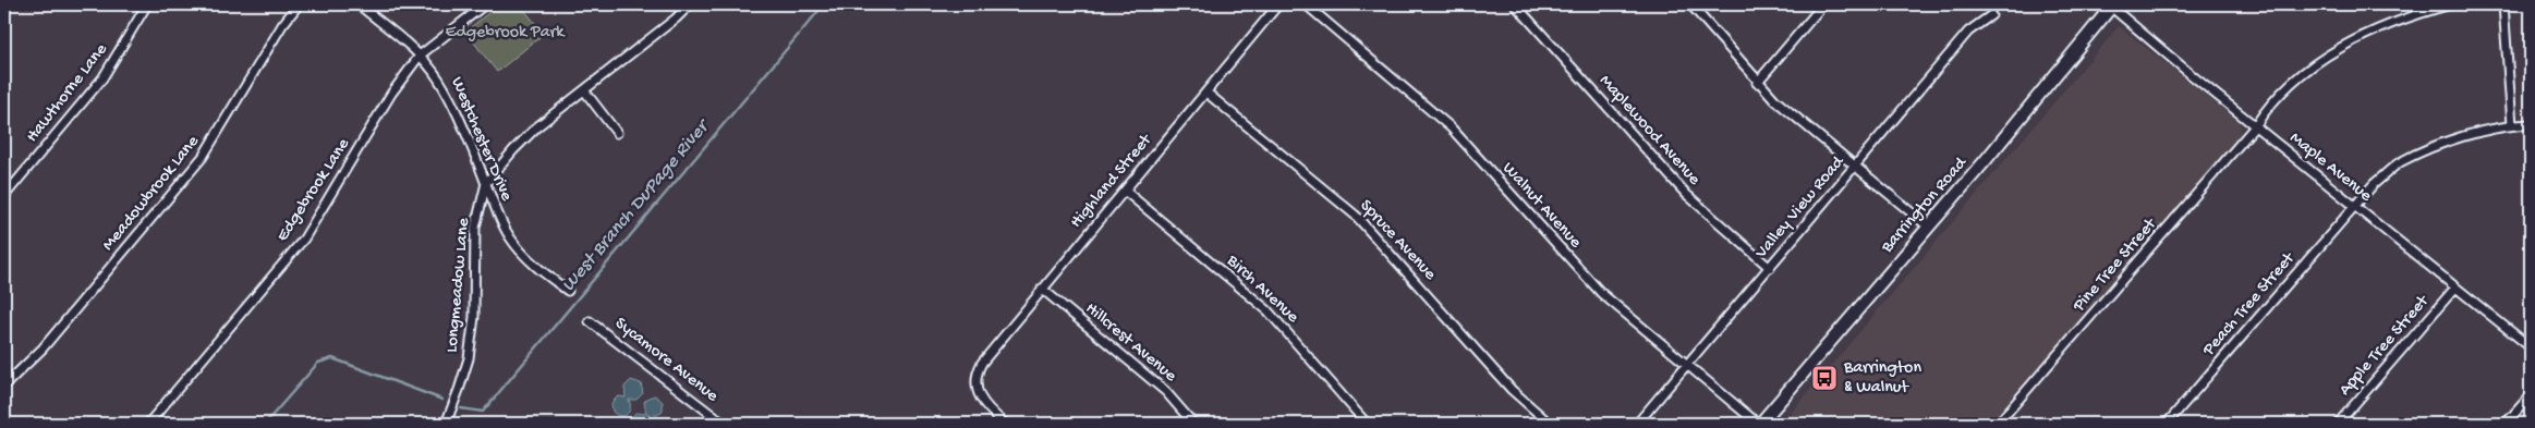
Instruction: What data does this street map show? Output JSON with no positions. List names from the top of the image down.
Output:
{
  "streets": {
    "main road": ["Barrington Road"],
    "street": [
      "Hawthorne Lane",
      "Maplewood Avenue",
      "Westchester Drive",
      "Maple Avenue",
      "Highland Street",
      "Edgebrook Lane",
      "Meadowbrook Lane",
      "Walnut Avenue",
      "Valley View Road",
      "Spruce Avenue",
      "Pine Tree Street",
      "Longmeadow Lane",
      "Birch Avenue",
      "Peach Tree Street",
      "Hillcrest Avenue",
      "Apple Tree Street",
      "Sycamore Avenue"
    ]
  },
  "crossings": [
    ["Maplewood Avenue", "Valley View Road"],
    ["Westchester Drive", "Edgebrook Lane"],
    ["Westchester Drive", "Longmeadow Lane"],
    ["Maple Avenue", "Barrington Road"],
    ["Maple Avenue", "Pine Tree Street"],
    ["Maple Avenue", "Peach Tree Street"],
    ["Maple Avenue", "Apple Tree Street"],
    ["Highland Street", "Spruce Avenue"],
    ["Highland Street", "Birch Avenue"],
    ["Highland Street", "Hillcrest Avenue"],
    ["Walnut Avenue", "Barrington Road"],
    ["Walnut Avenue", "Valley View Road"]
  ],
  "water": ["West Branch DuPage River"],
  "parks": ["Edgebrook Park"],
  "places": {
    "bus stop": ["Barrington & Walnut"]
  }
}
